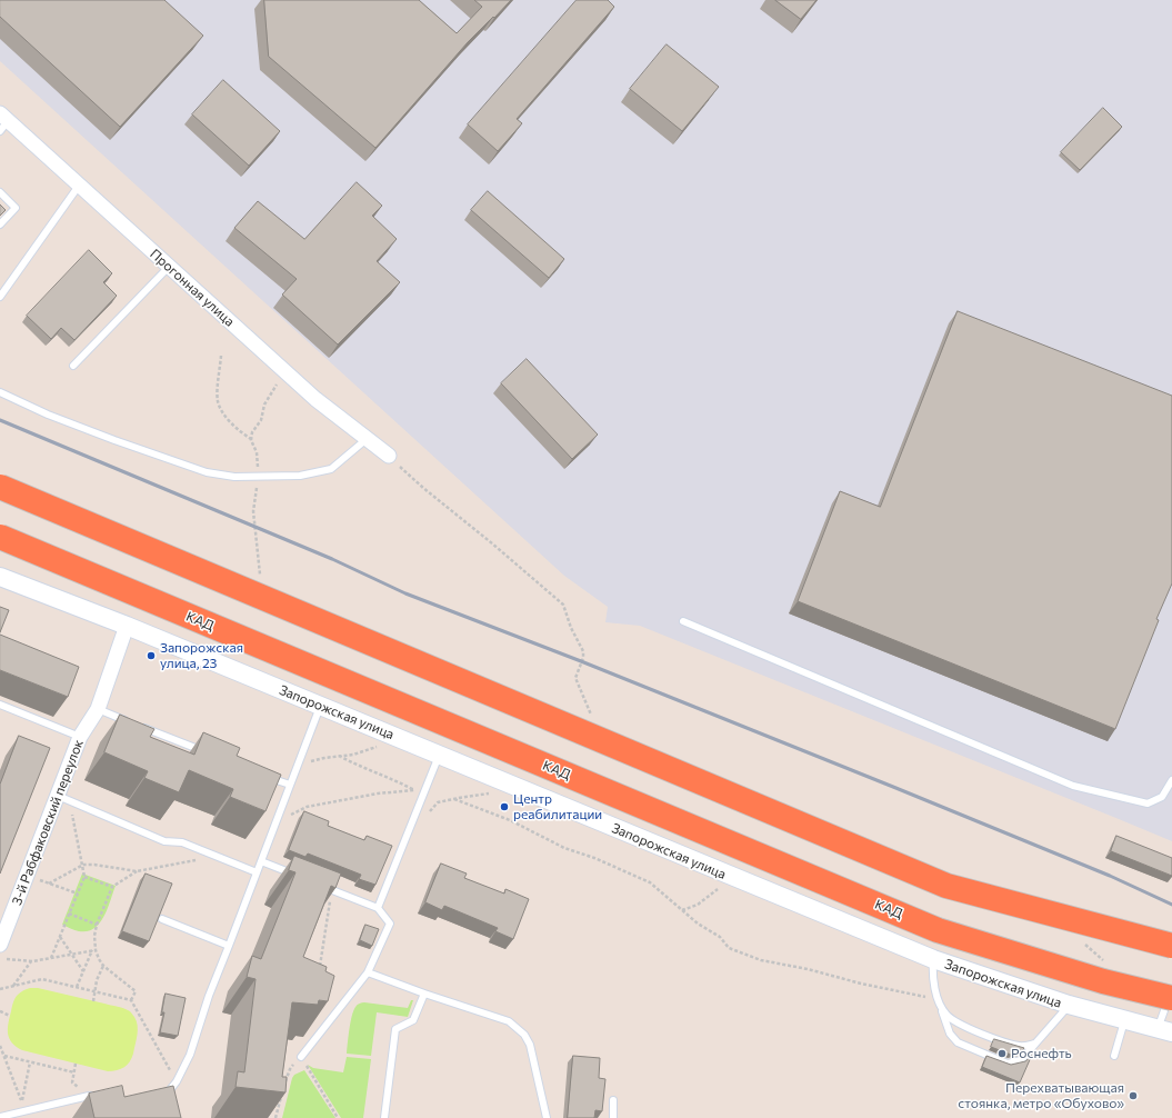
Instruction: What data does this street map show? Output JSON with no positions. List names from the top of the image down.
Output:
{
  "streets": {
    "highway": ["КАД"],
    "street": ["Прогонная улица", "Запорожская улица", "3-й Рабфаковский переулок"]
  },
  "crossings": [
    ["Запорожская улица", "3-й Рабфаковский переулок"]
  ],
  "places": [
    "Запорожская улица, 23",
    "Центр реабилитации",
    "Роснефть",
    "Перехватывающая стоянка, метро «Обухово»"
  ]
}
